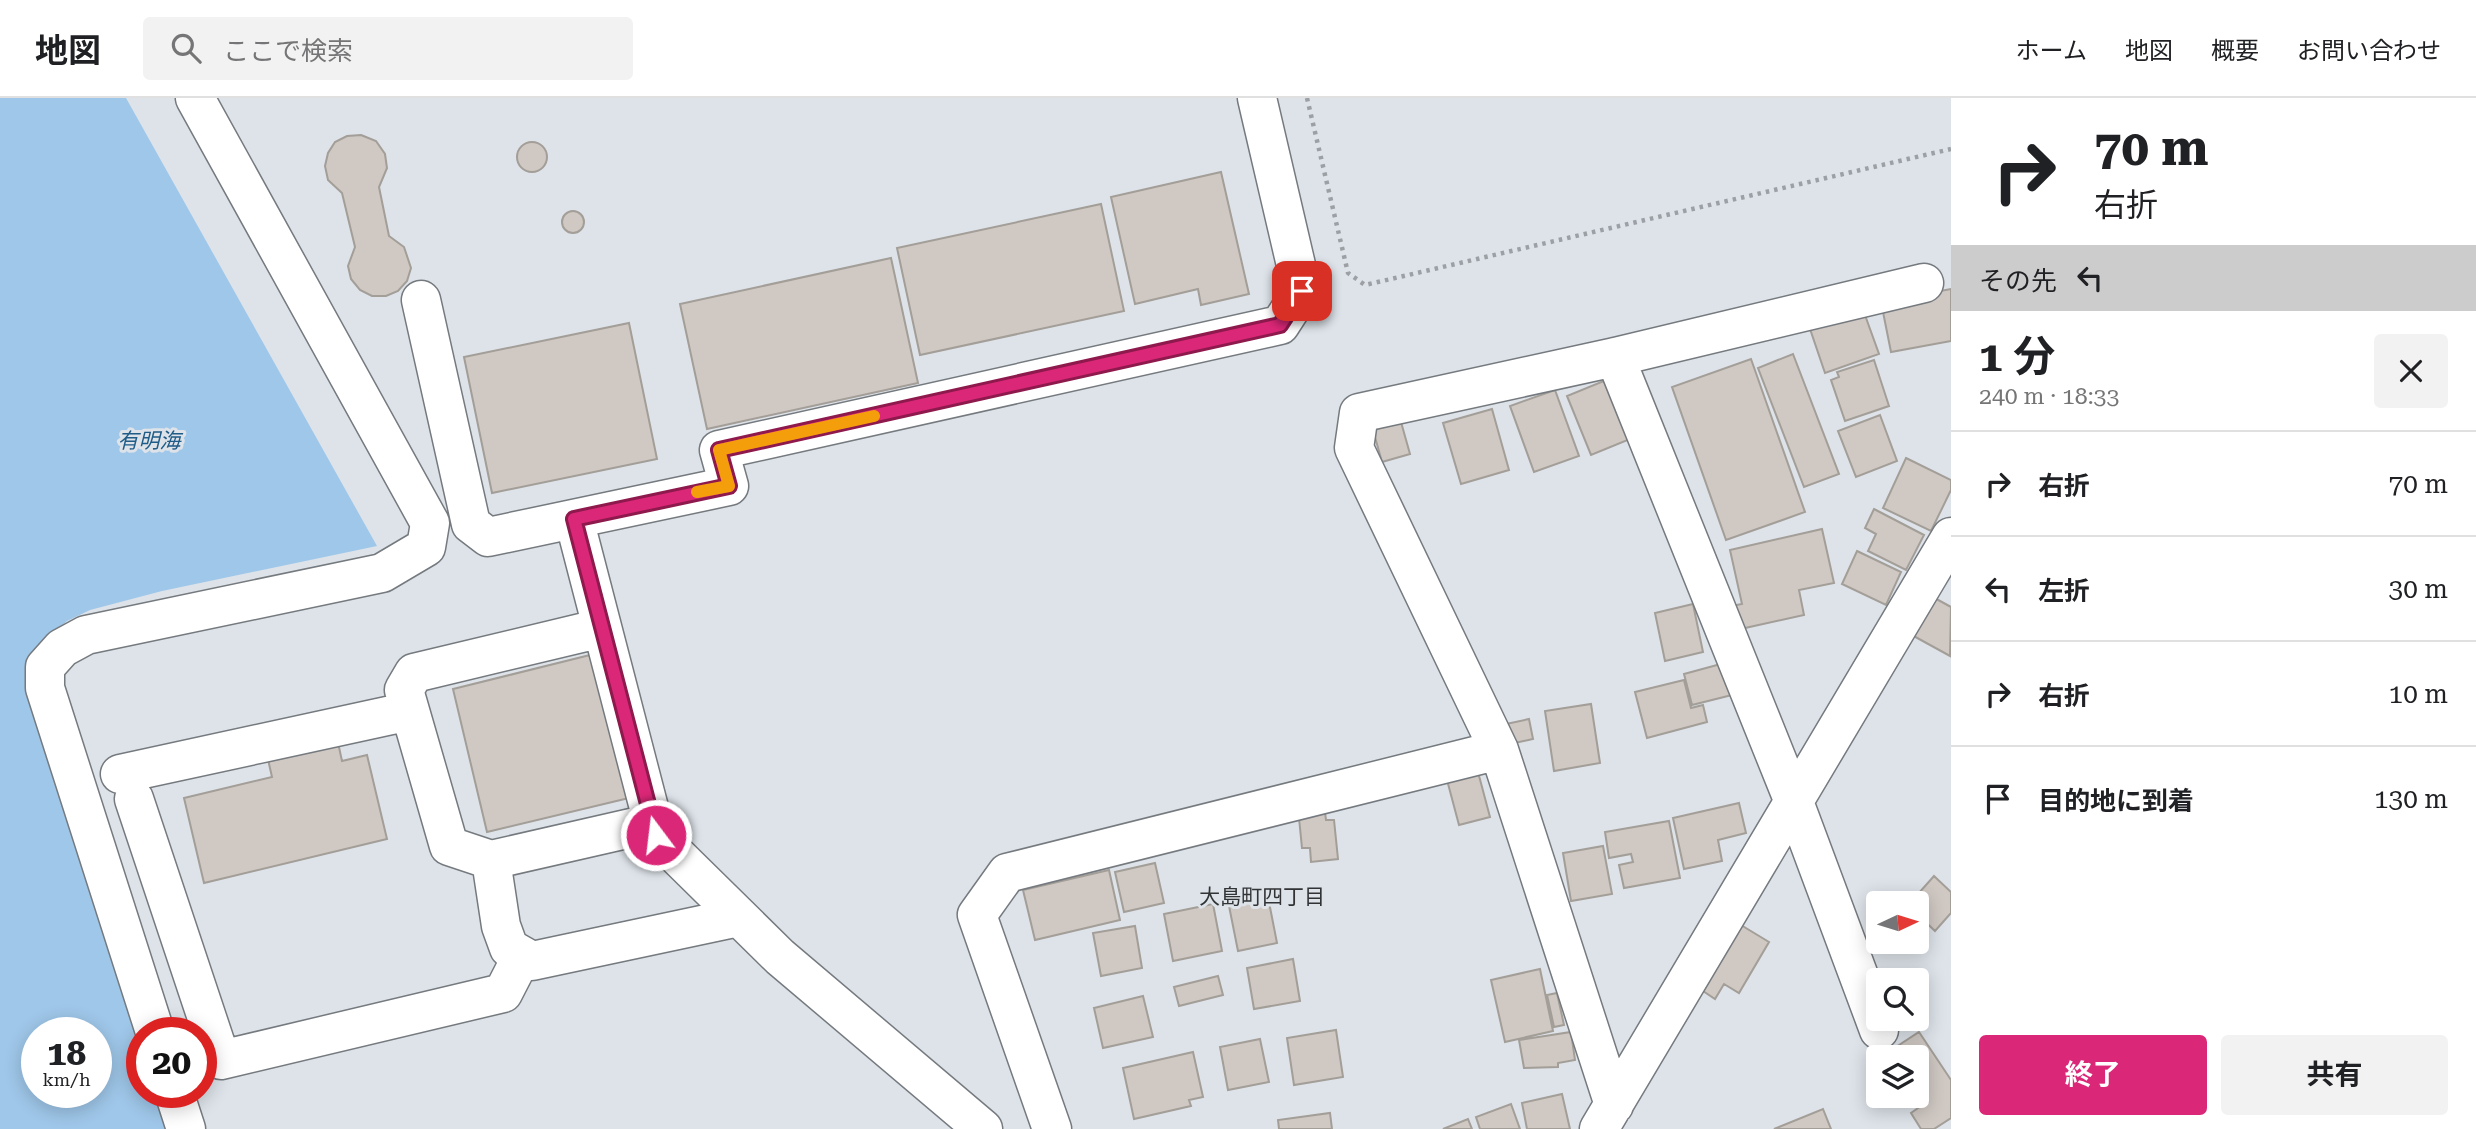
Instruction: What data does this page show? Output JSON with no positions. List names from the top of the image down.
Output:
{
  "districts": ["大島町四丁目"],
  "water": ["有明海"],
  "north": "right",
  "page": {
    "header": "地図",
    "search": "ここで検索",
    "nav": [
      "ホーム",
      "地図",
      "概要",
      "お問い合わせ"
    ],
    "turn": ["70 m", "右折"],
    "then": "その先",
    "heading": ["1 分", "240 m · 18:33"],
    "list": [
      {
        "name": "右折",
        "value": "70 m"
      },
      {
        "name": "左折",
        "value": "30 m"
      },
      {
        "name": "右折",
        "value": "10 m"
      },
      {
        "name": "目的地に到着",
        "value": "130 m"
      }
    ],
    "speed": "18 km/h",
    "limit": "20",
    "buttons": ["終了", "共有"]
  }
}
